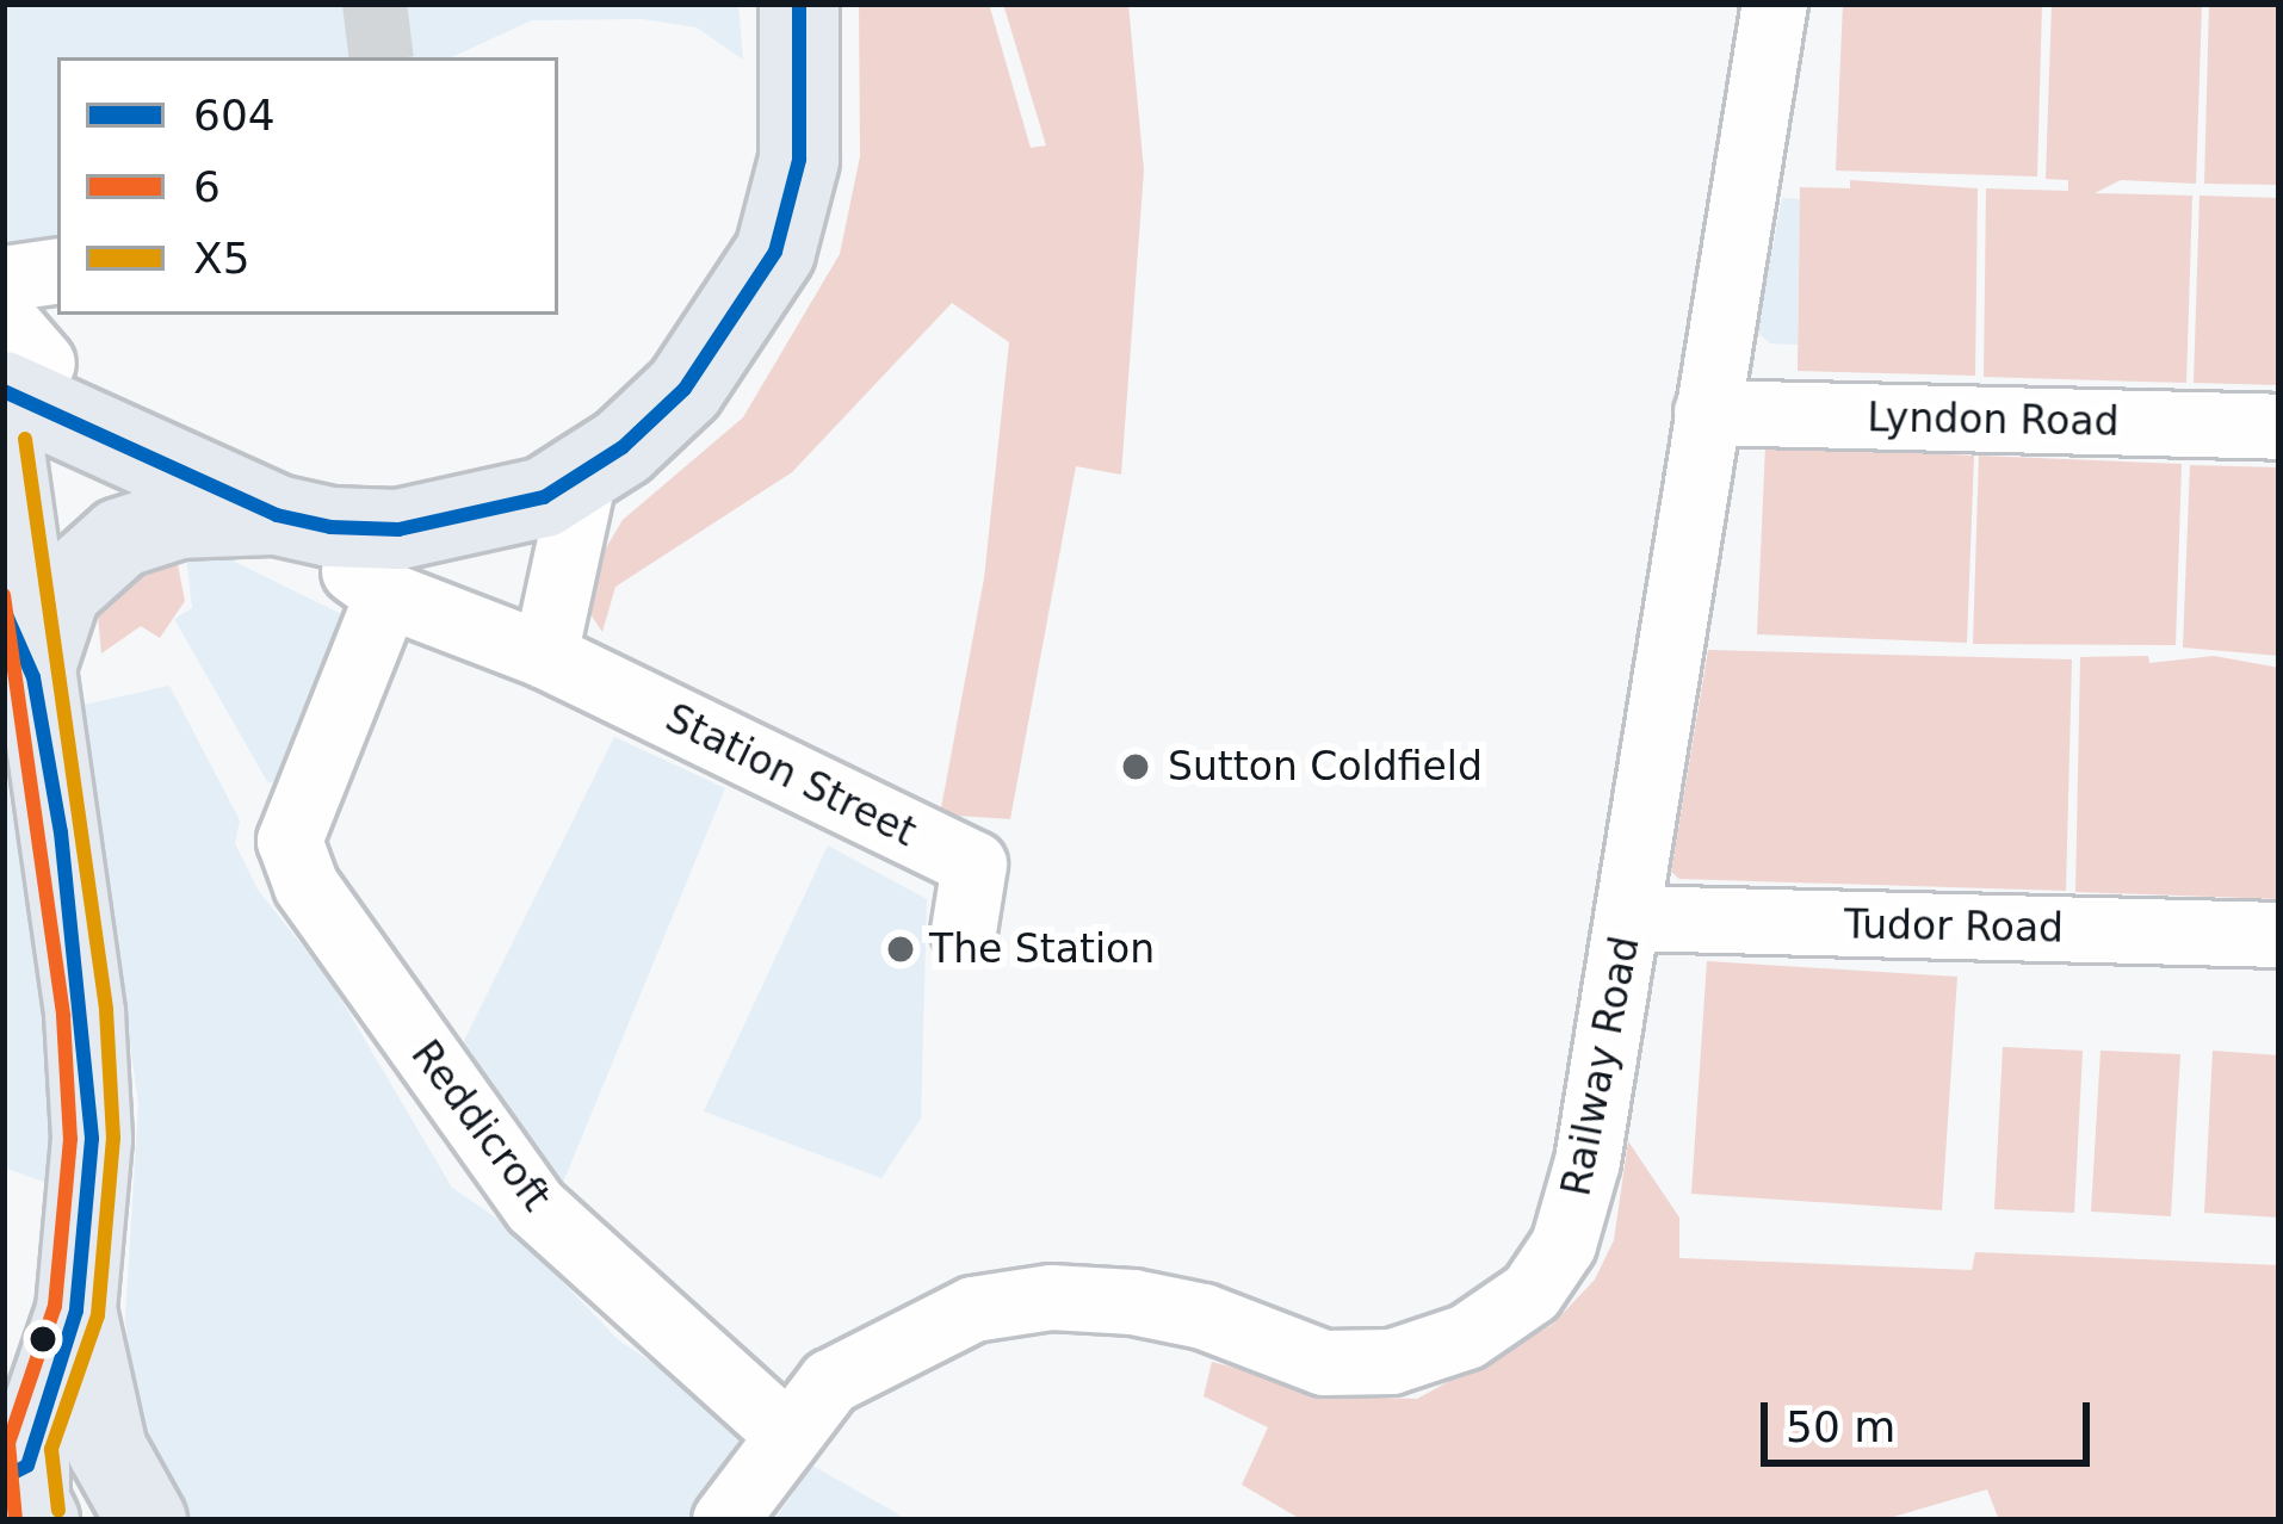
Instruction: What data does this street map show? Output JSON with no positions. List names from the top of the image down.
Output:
{
  "streets": {
    "street": [
      "Lyndon Road",
      "Station Street",
      "Tudor Road",
      "Railway Road",
      "Reddicroft"
    ]
  },
  "crossings": [
    ["Lyndon Road", "Railway Road"],
    ["Station Street", "Reddicroft"],
    ["Tudor Road", "Railway Road"],
    ["Railway Road", "Reddicroft"]
  ],
  "places": ["Sutton Coldfield", "The Station"],
  "lines": ["transit line 604", "transit line X5", "transit line 6"],
  "legend": ["604", "6", "X5"],
  "scale_bar": "50 m"
}
